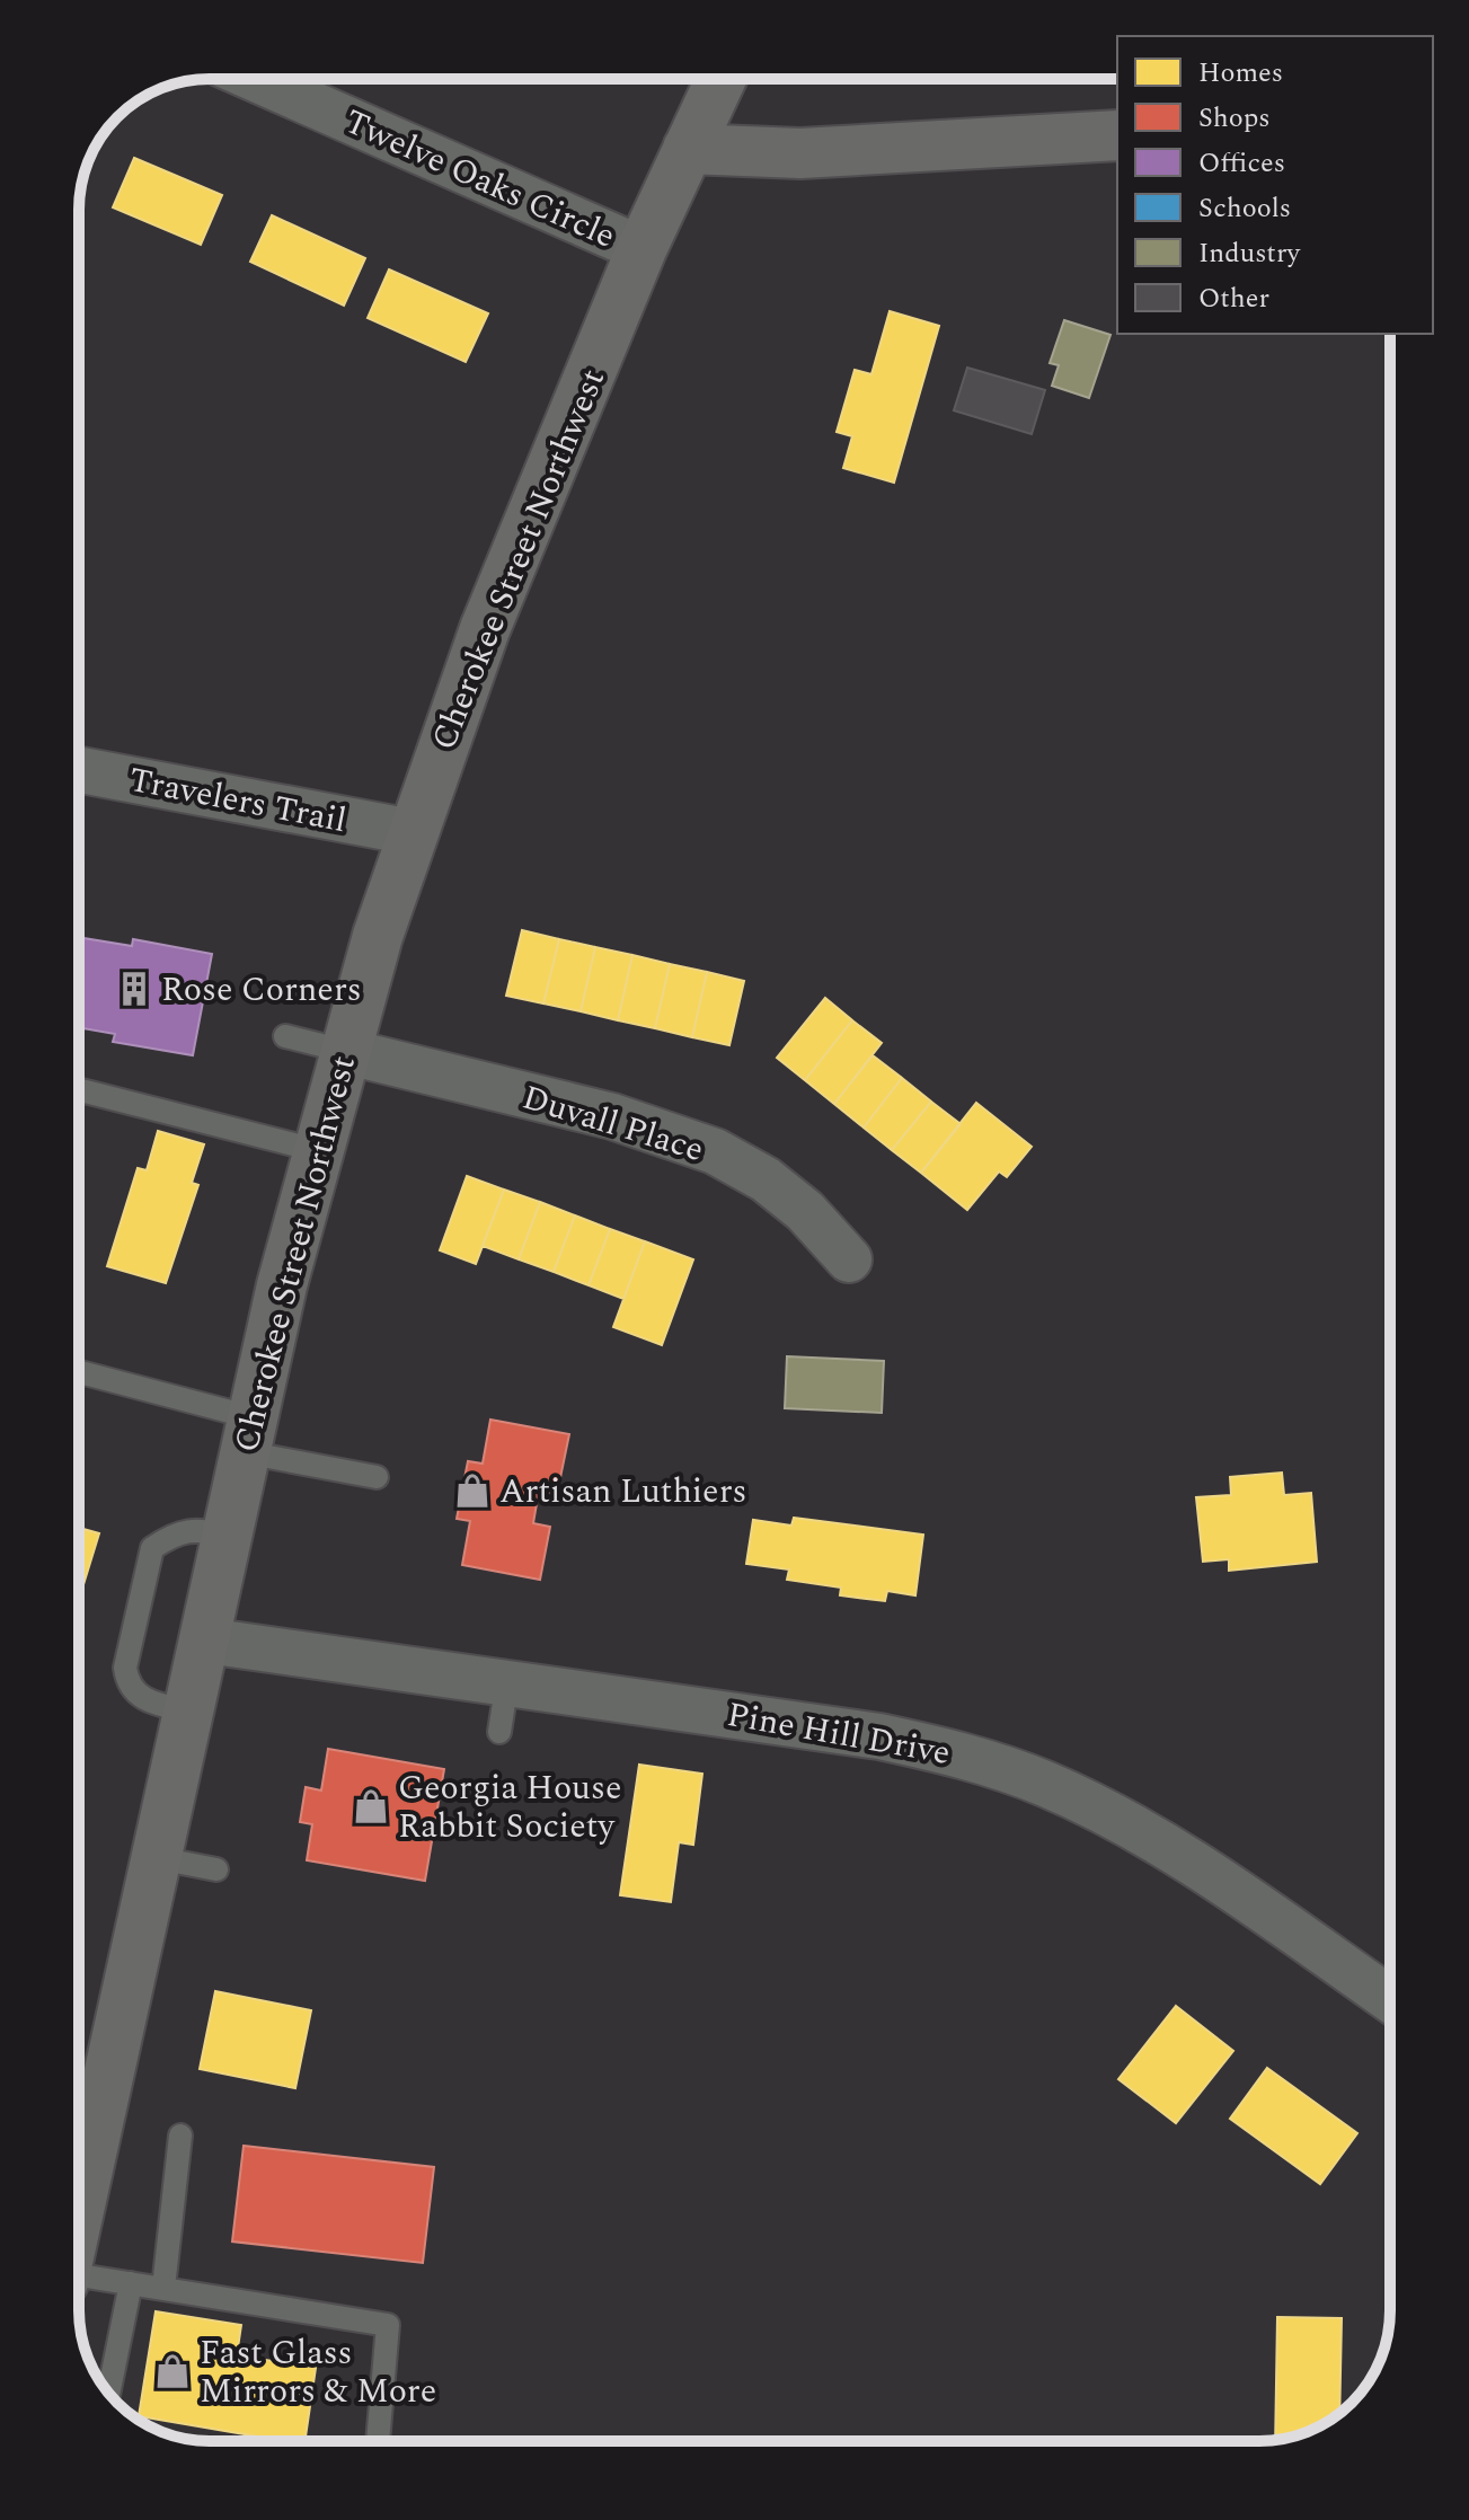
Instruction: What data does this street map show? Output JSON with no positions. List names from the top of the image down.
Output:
{
  "streets": {
    "main road": ["Cherokee Street Northwest"],
    "street": [
      "Twelve Oaks Circle",
      "Travelers Trail",
      "Duvall Place",
      "Pine Hill Drive"
    ]
  },
  "crossings": [
    ["Twelve Oaks Circle", "Cherokee Street Northwest"],
    ["Cherokee Street Northwest", "Travelers Trail"],
    ["Cherokee Street Northwest", "Duvall Place"],
    ["Cherokee Street Northwest", "Pine Hill Drive"]
  ],
  "places": {
    "building": ["Rose Corners"],
    "shop": ["Artisan Luthiers", "Georgia House Rabbit Society", "Fast Glass Mirrors & More"]
  },
  "legend": [
    "Homes",
    "Shops",
    "Offices",
    "Schools",
    "Industry",
    "Other"
  ]
}
